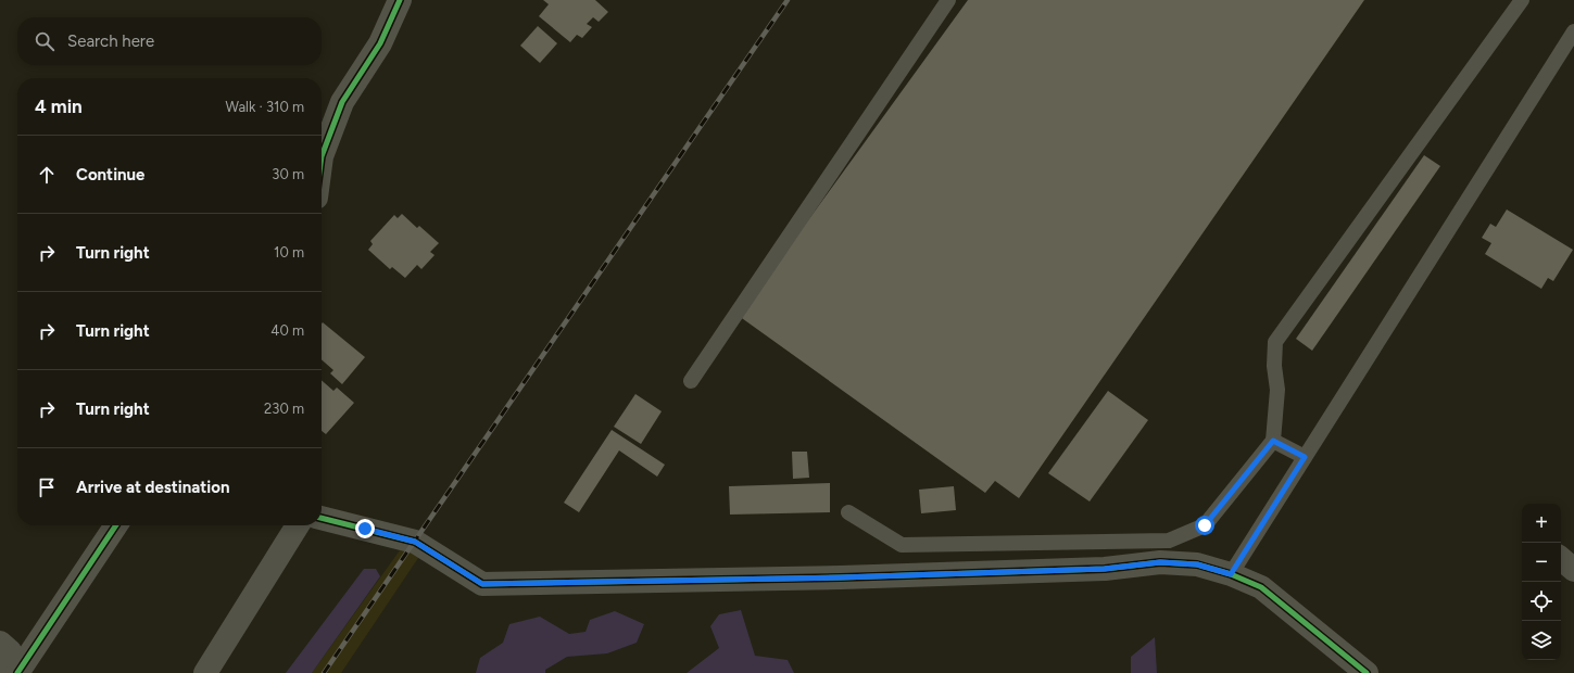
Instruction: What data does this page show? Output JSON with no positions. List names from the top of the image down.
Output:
{
  "page": {
    "search": "Search here",
    "heading": ["4 min", "Walk · 310 m"],
    "list": [
      ["Continue", "30 m"],
      ["Turn right", "10 m"],
      ["Turn right", "40 m"],
      ["Turn right", "230 m"],
      "Arrive at destination"
    ],
    "map_buttons": ["+", "−"]
  }
}
